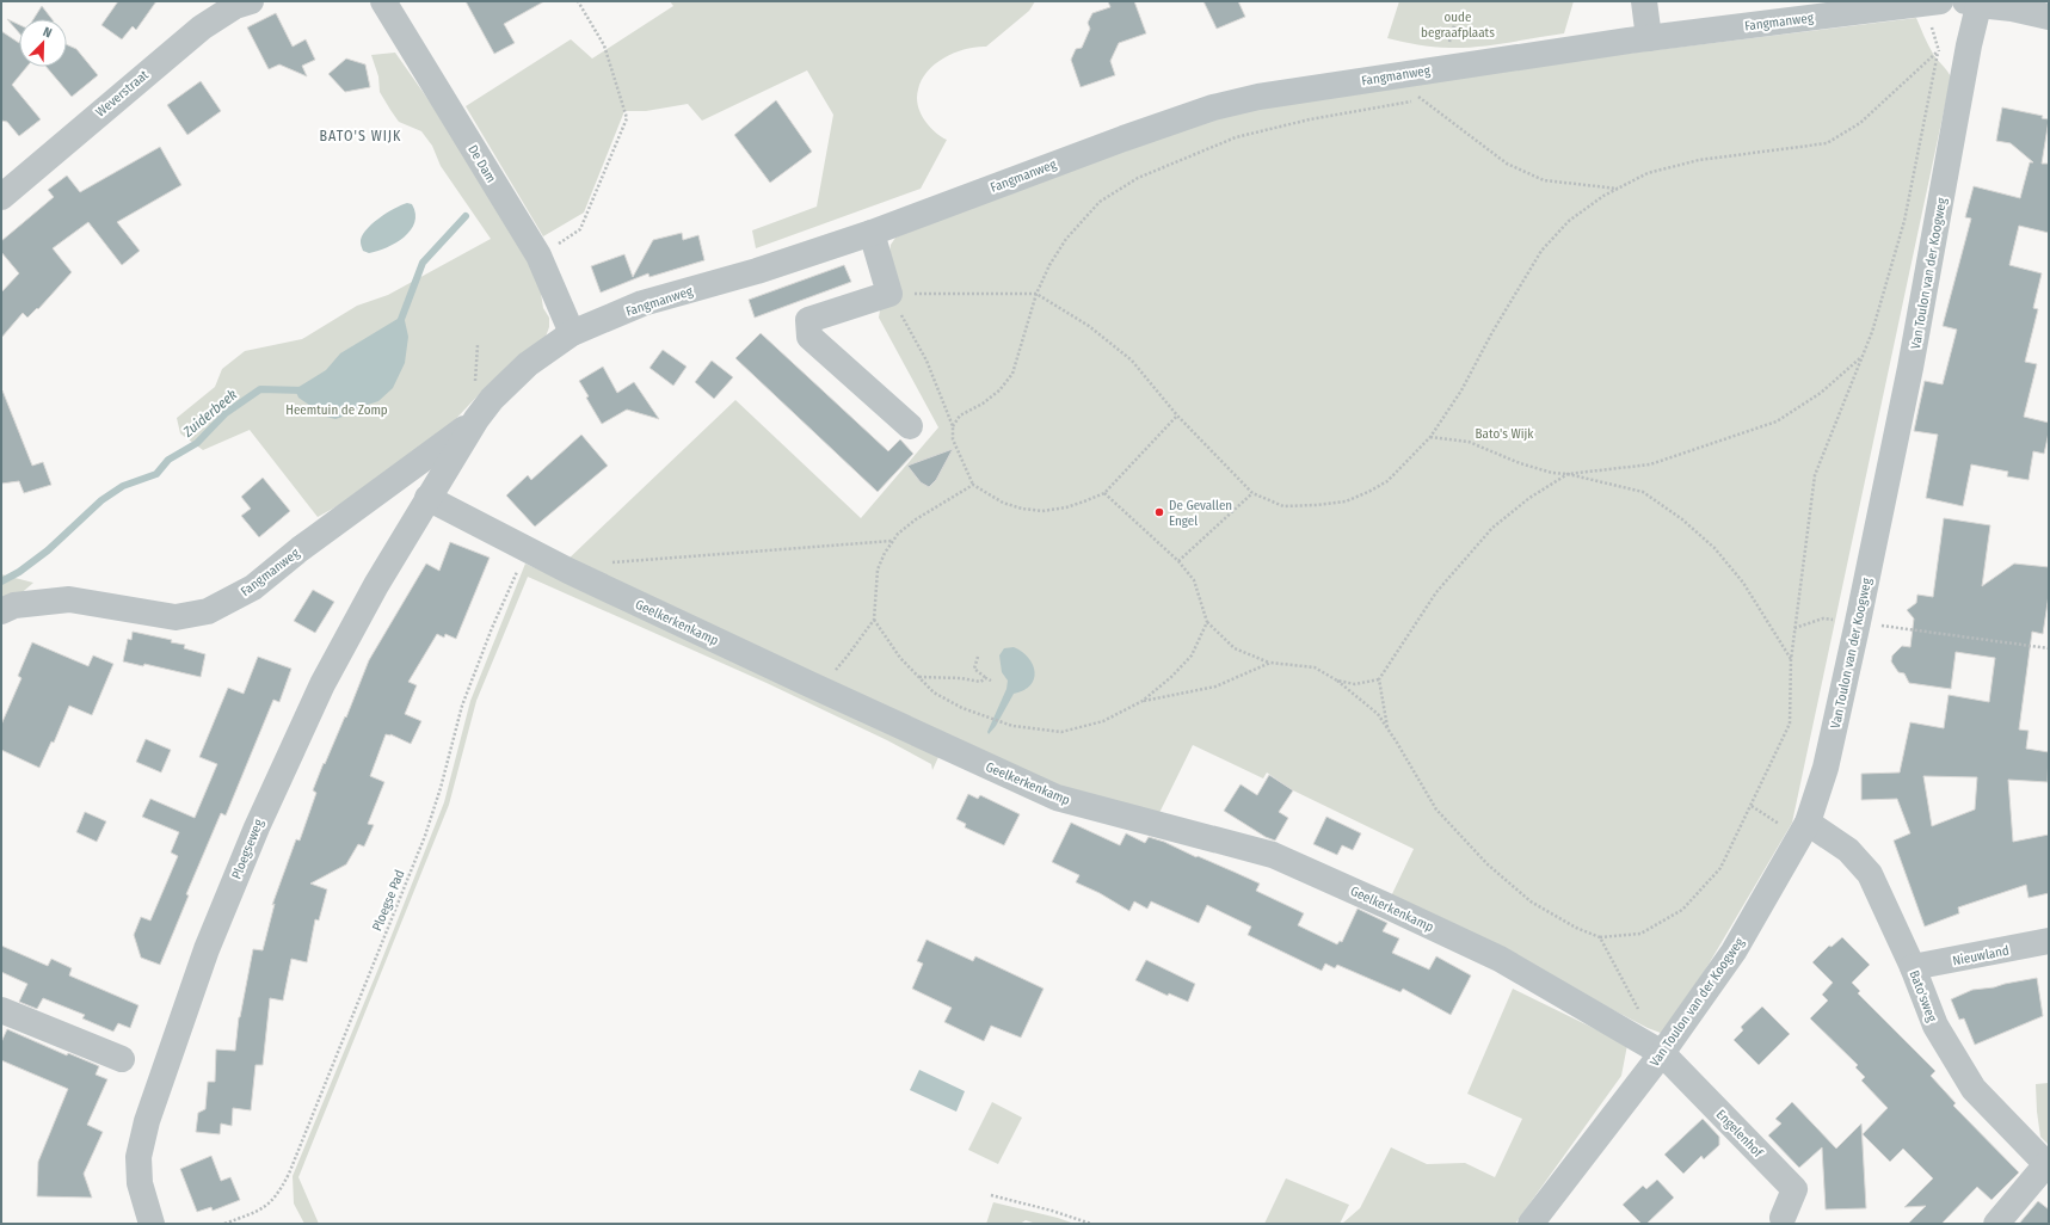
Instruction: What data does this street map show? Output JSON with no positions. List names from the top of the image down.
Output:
{
  "streets": {
    "street": [
      "Fangmanweg",
      "Weverstraat",
      "De Dam",
      "Van Toulon van der Koogweg",
      "Geelkerkenkamp",
      "Ploegseweg",
      "Nieuwland",
      "Bato'sweg",
      "Engelenhof"
    ],
    "path": ["Ploegse Pad"]
  },
  "crossings": [
    ["Fangmanweg", "De Dam"],
    ["Fangmanweg", "Geelkerkenkamp"],
    ["Fangmanweg", "Ploegseweg"],
    ["Van Toulon van der Koogweg", "Geelkerkenkamp"],
    ["Van Toulon van der Koogweg", "Bato'sweg"],
    ["Van Toulon van der Koogweg", "Engelenhof"],
    ["Geelkerkenkamp", "Ploegseweg"],
    ["Geelkerkenkamp", "Ploegse Pad"],
    ["Geelkerkenkamp", "Engelenhof"],
    ["Nieuwland", "Bato'sweg"]
  ],
  "districts": ["BATO'S WIJK"],
  "water": ["Zuiderbeek"],
  "parks": ["oude begraafplaats", "Heemtuin de Zomp", "Bato's Wijk"],
  "places": ["De Gevallen Engel"],
  "north": "top right"
}
